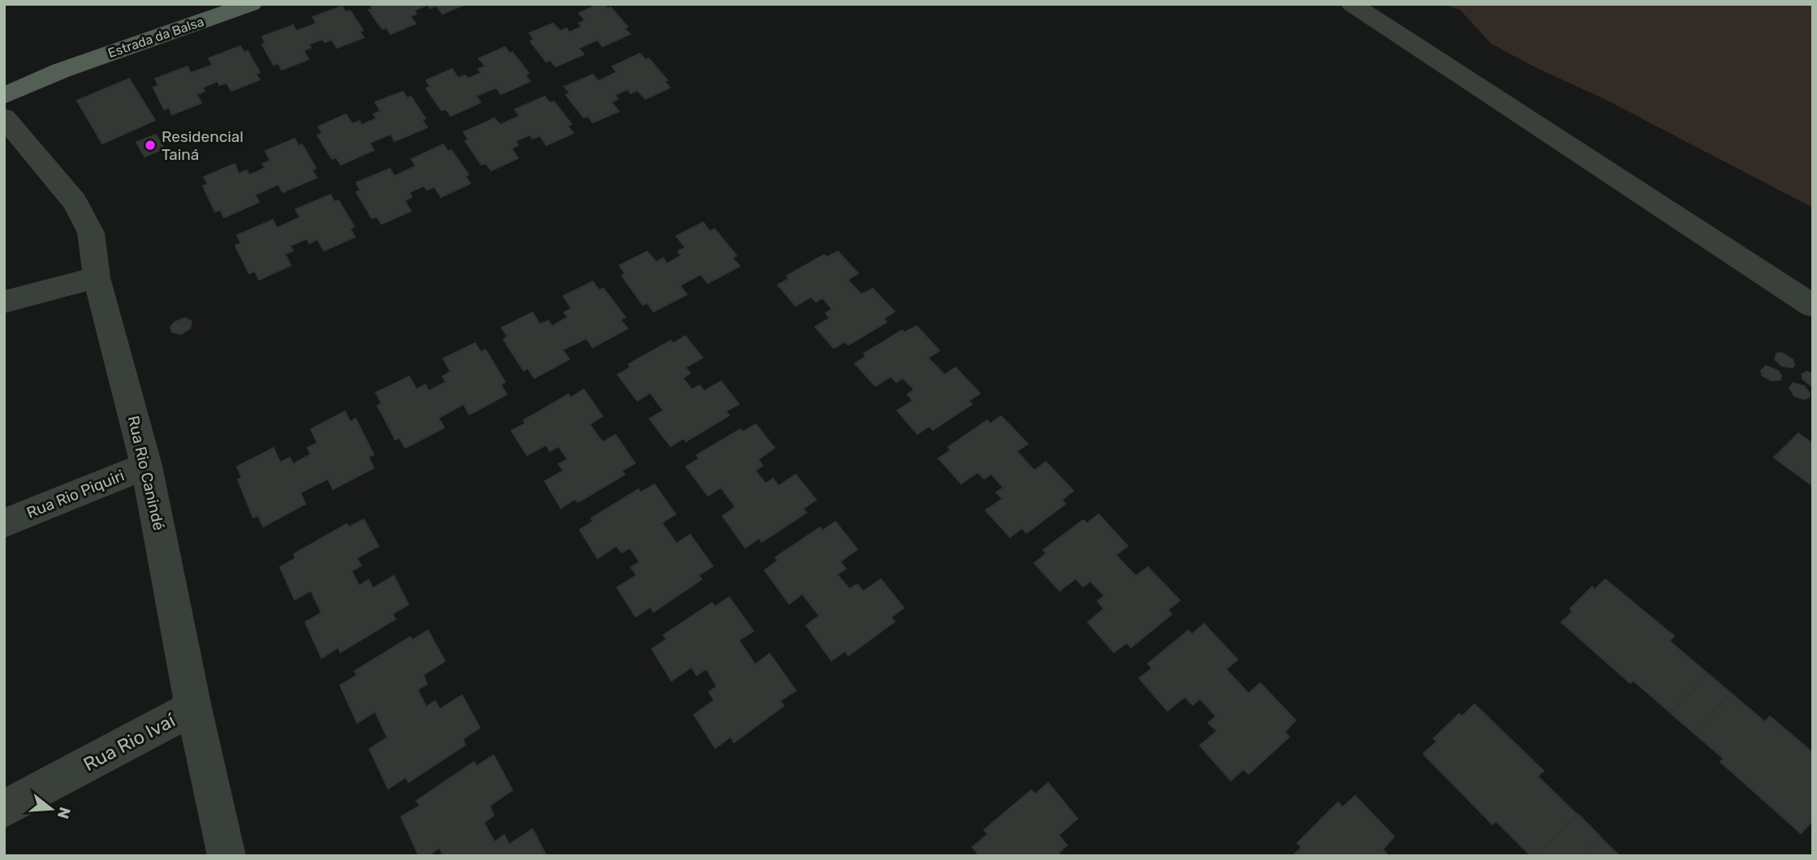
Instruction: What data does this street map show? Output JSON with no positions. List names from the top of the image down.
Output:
{
  "streets": {
    "main road": ["Estrada da Balsa"],
    "street": ["Rua Rio Canindé", "Rua Rio Piquiri", "Rua Rio Ivaí"]
  },
  "crossings": [
    ["Rua Rio Canindé", "Rua Rio Piquiri"],
    ["Rua Rio Canindé", "Rua Rio Ivaí"]
  ],
  "places": ["Residencial Tainá"],
  "north": "right"
}
